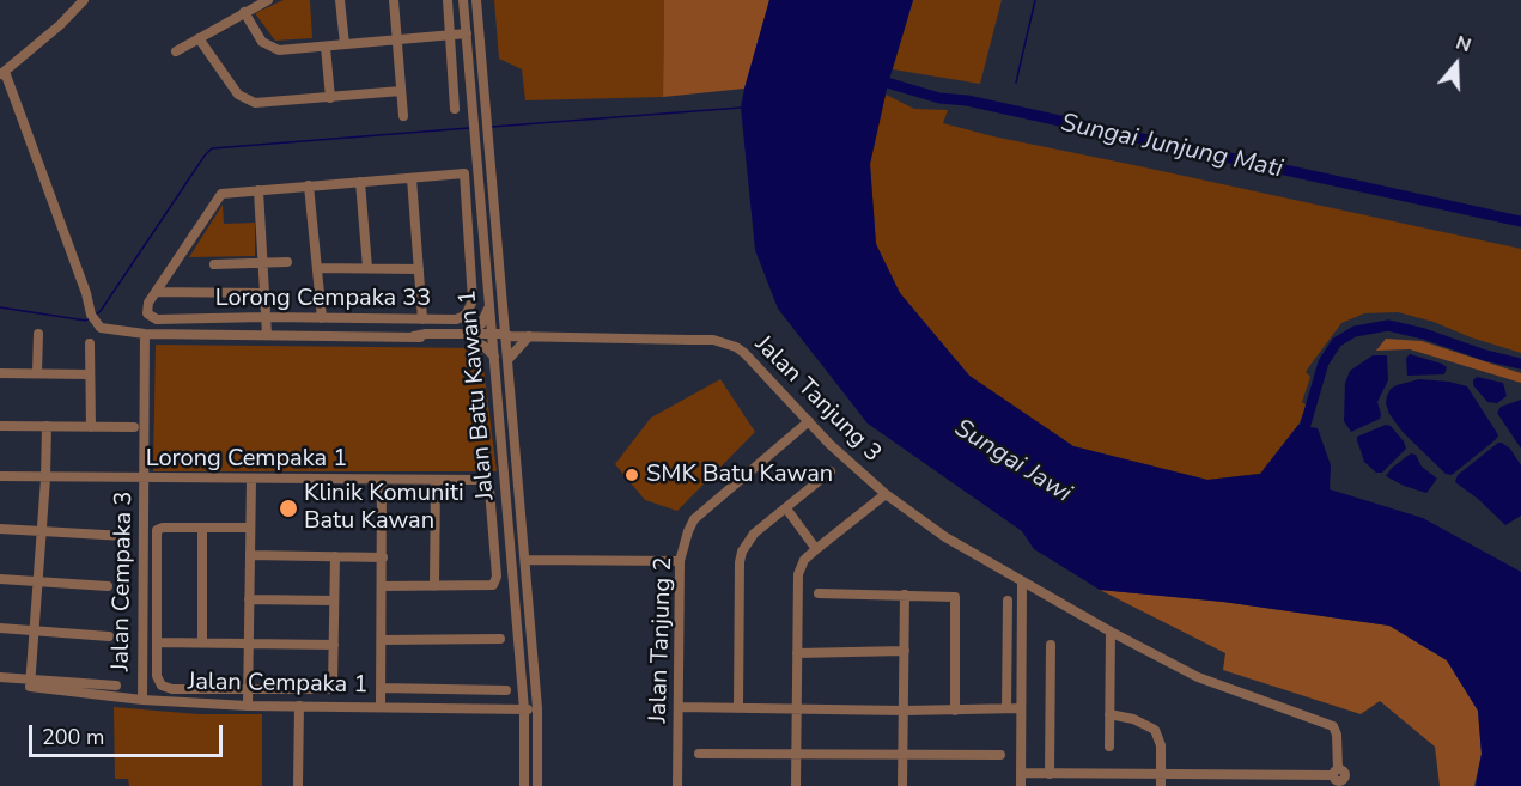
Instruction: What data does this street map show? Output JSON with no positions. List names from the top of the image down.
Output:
{
  "streets": {
    "street": [
      "Lorong Cempaka 33",
      "Jalan Batu Kawan 1",
      "Jalan Tanjung 3",
      "Lorong Cempaka 1",
      "Jalan Cempaka 3",
      "Jalan Tanjung 2",
      "Jalan Cempaka 1"
    ]
  },
  "crossings": [
    ["Jalan Batu Kawan 1", "Jalan Tanjung 3"],
    ["Jalan Batu Kawan 1", "Lorong Cempaka 1"],
    ["Jalan Batu Kawan 1", "Jalan Cempaka 1"],
    ["Jalan Tanjung 3", "Jalan Cempaka 3"],
    ["Jalan Tanjung 3", "Jalan Tanjung 2"],
    ["Lorong Cempaka 1", "Jalan Cempaka 3"],
    ["Jalan Cempaka 3", "Jalan Cempaka 1"]
  ],
  "water": ["Sungai Junjung Mati", "Sungai Jawi"],
  "places": ["SMK Batu Kawan", "Klinik Komuniti Batu Kawan"],
  "scale_bar": "200 m",
  "north": "top"
}
